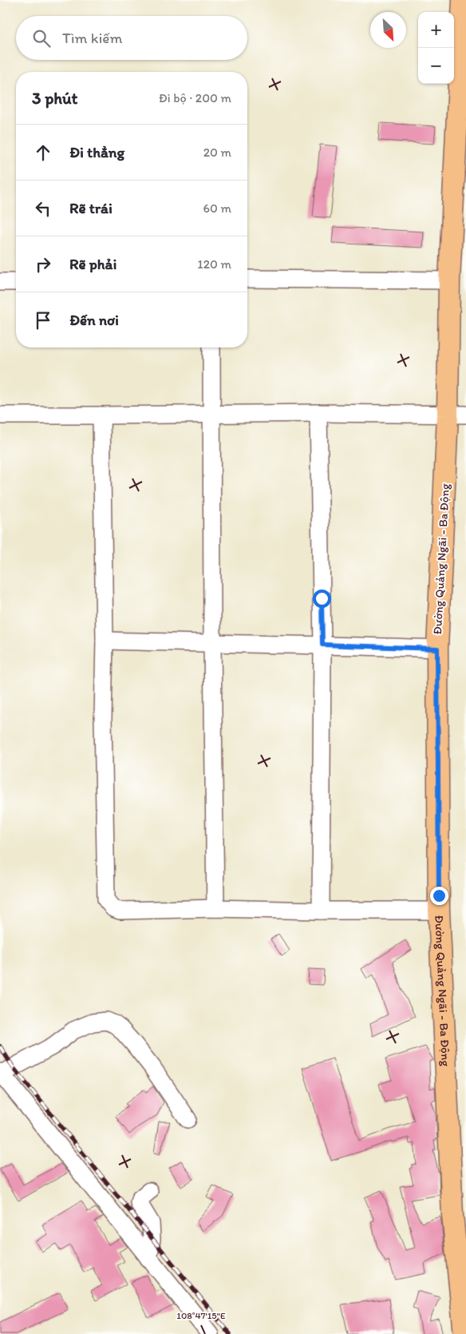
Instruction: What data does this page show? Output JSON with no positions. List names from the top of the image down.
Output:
{
  "streets": {
    "main road": ["Đường Quảng Ngãi - Ba Động"]
  },
  "north": "bottom right",
  "page": {
    "map_buttons": ["+", "−"],
    "search": "Tìm kiếm",
    "heading": ["3 phút", "Đi bộ · 200 m"],
    "list": [
      ["Đi thẳng", "20 m"],
      ["Rẽ trái", "60 m"],
      ["Rẽ phải", "120 m"],
      "Đến nơi"
    ]
  },
  "coordinates": ["108°47'15\"E"]
}
